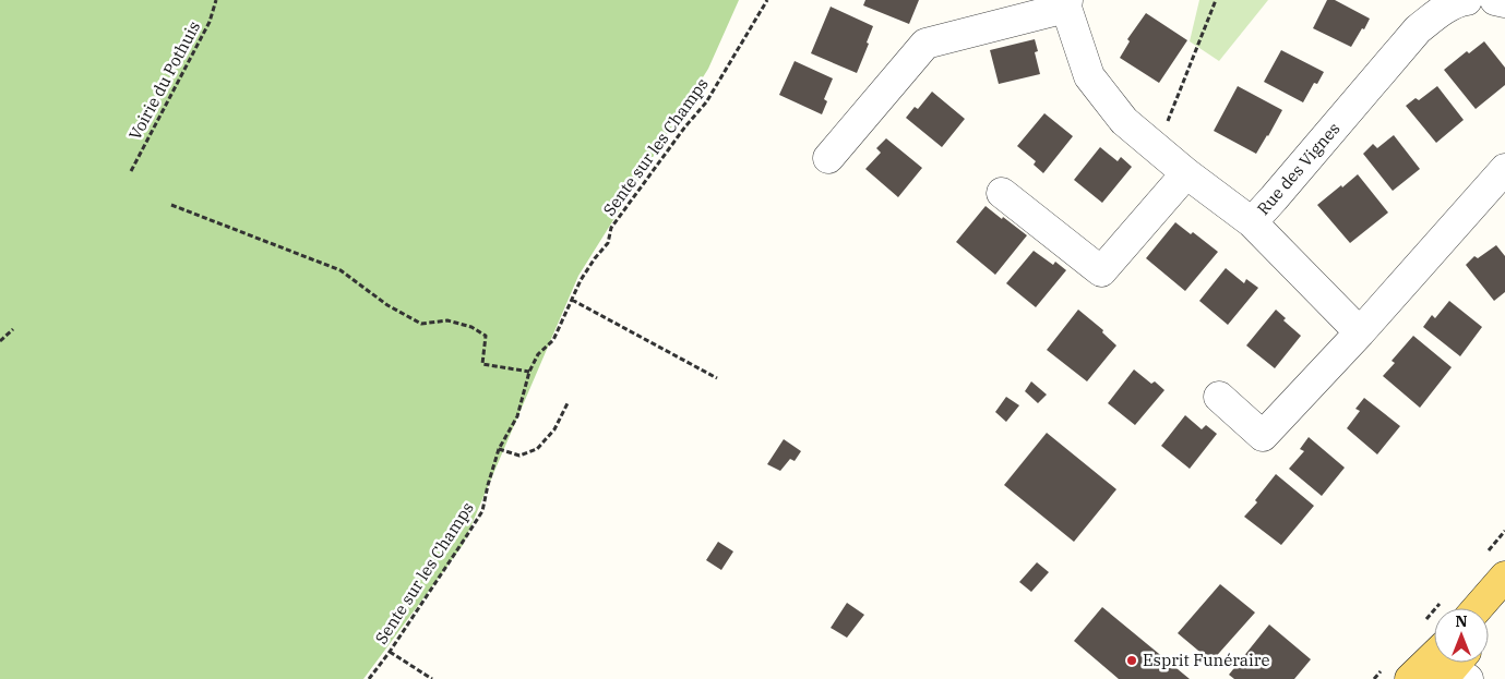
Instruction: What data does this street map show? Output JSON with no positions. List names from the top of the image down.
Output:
{
  "streets": {
    "street": ["Rue des Vignes"],
    "path": ["Voirie du Pothuis", "Sente sur les Champs"]
  },
  "places": ["Esprit Funéraire"],
  "north": "top"
}
